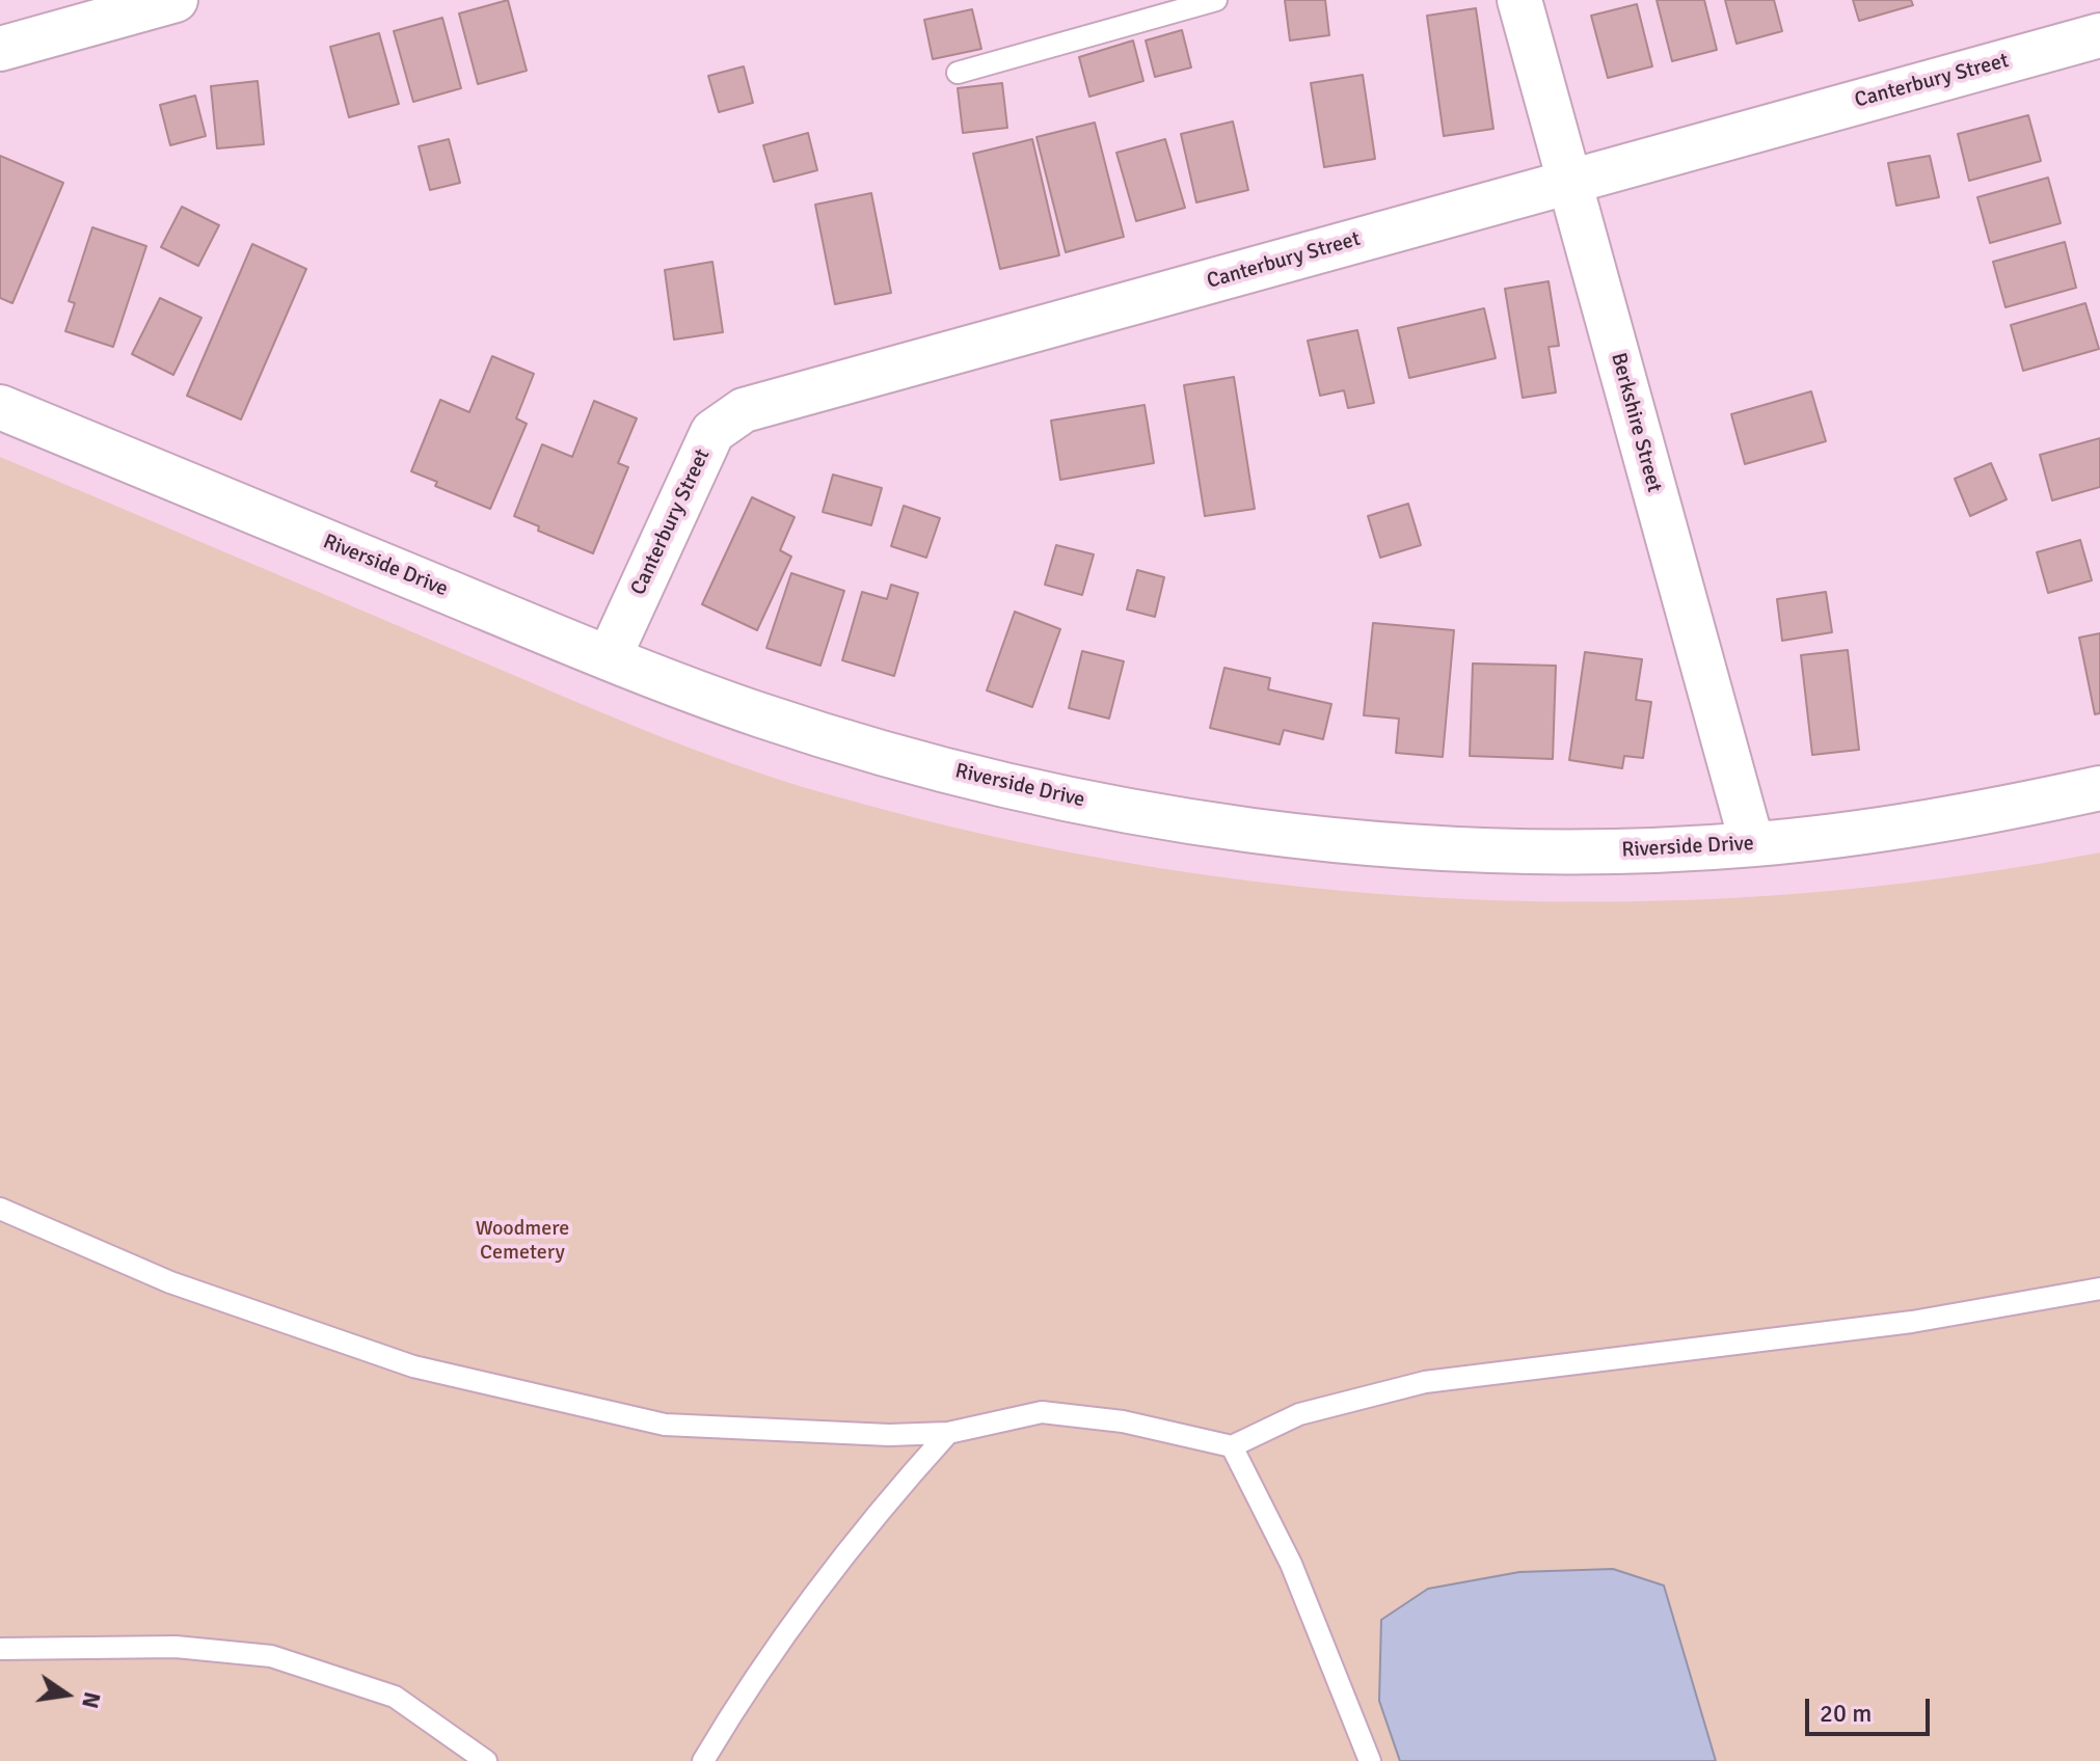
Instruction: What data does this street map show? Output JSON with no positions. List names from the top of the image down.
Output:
{
  "streets": {
    "street": ["Canterbury Street", "Berkshire Street", "Riverside Drive"]
  },
  "crossings": [
    ["Canterbury Street", "Berkshire Street"],
    ["Canterbury Street", "Riverside Drive"],
    ["Berkshire Street", "Riverside Drive"]
  ],
  "parks": ["Woodmere Cemetery"],
  "scale_bar": "20 m",
  "north": "right"
}
